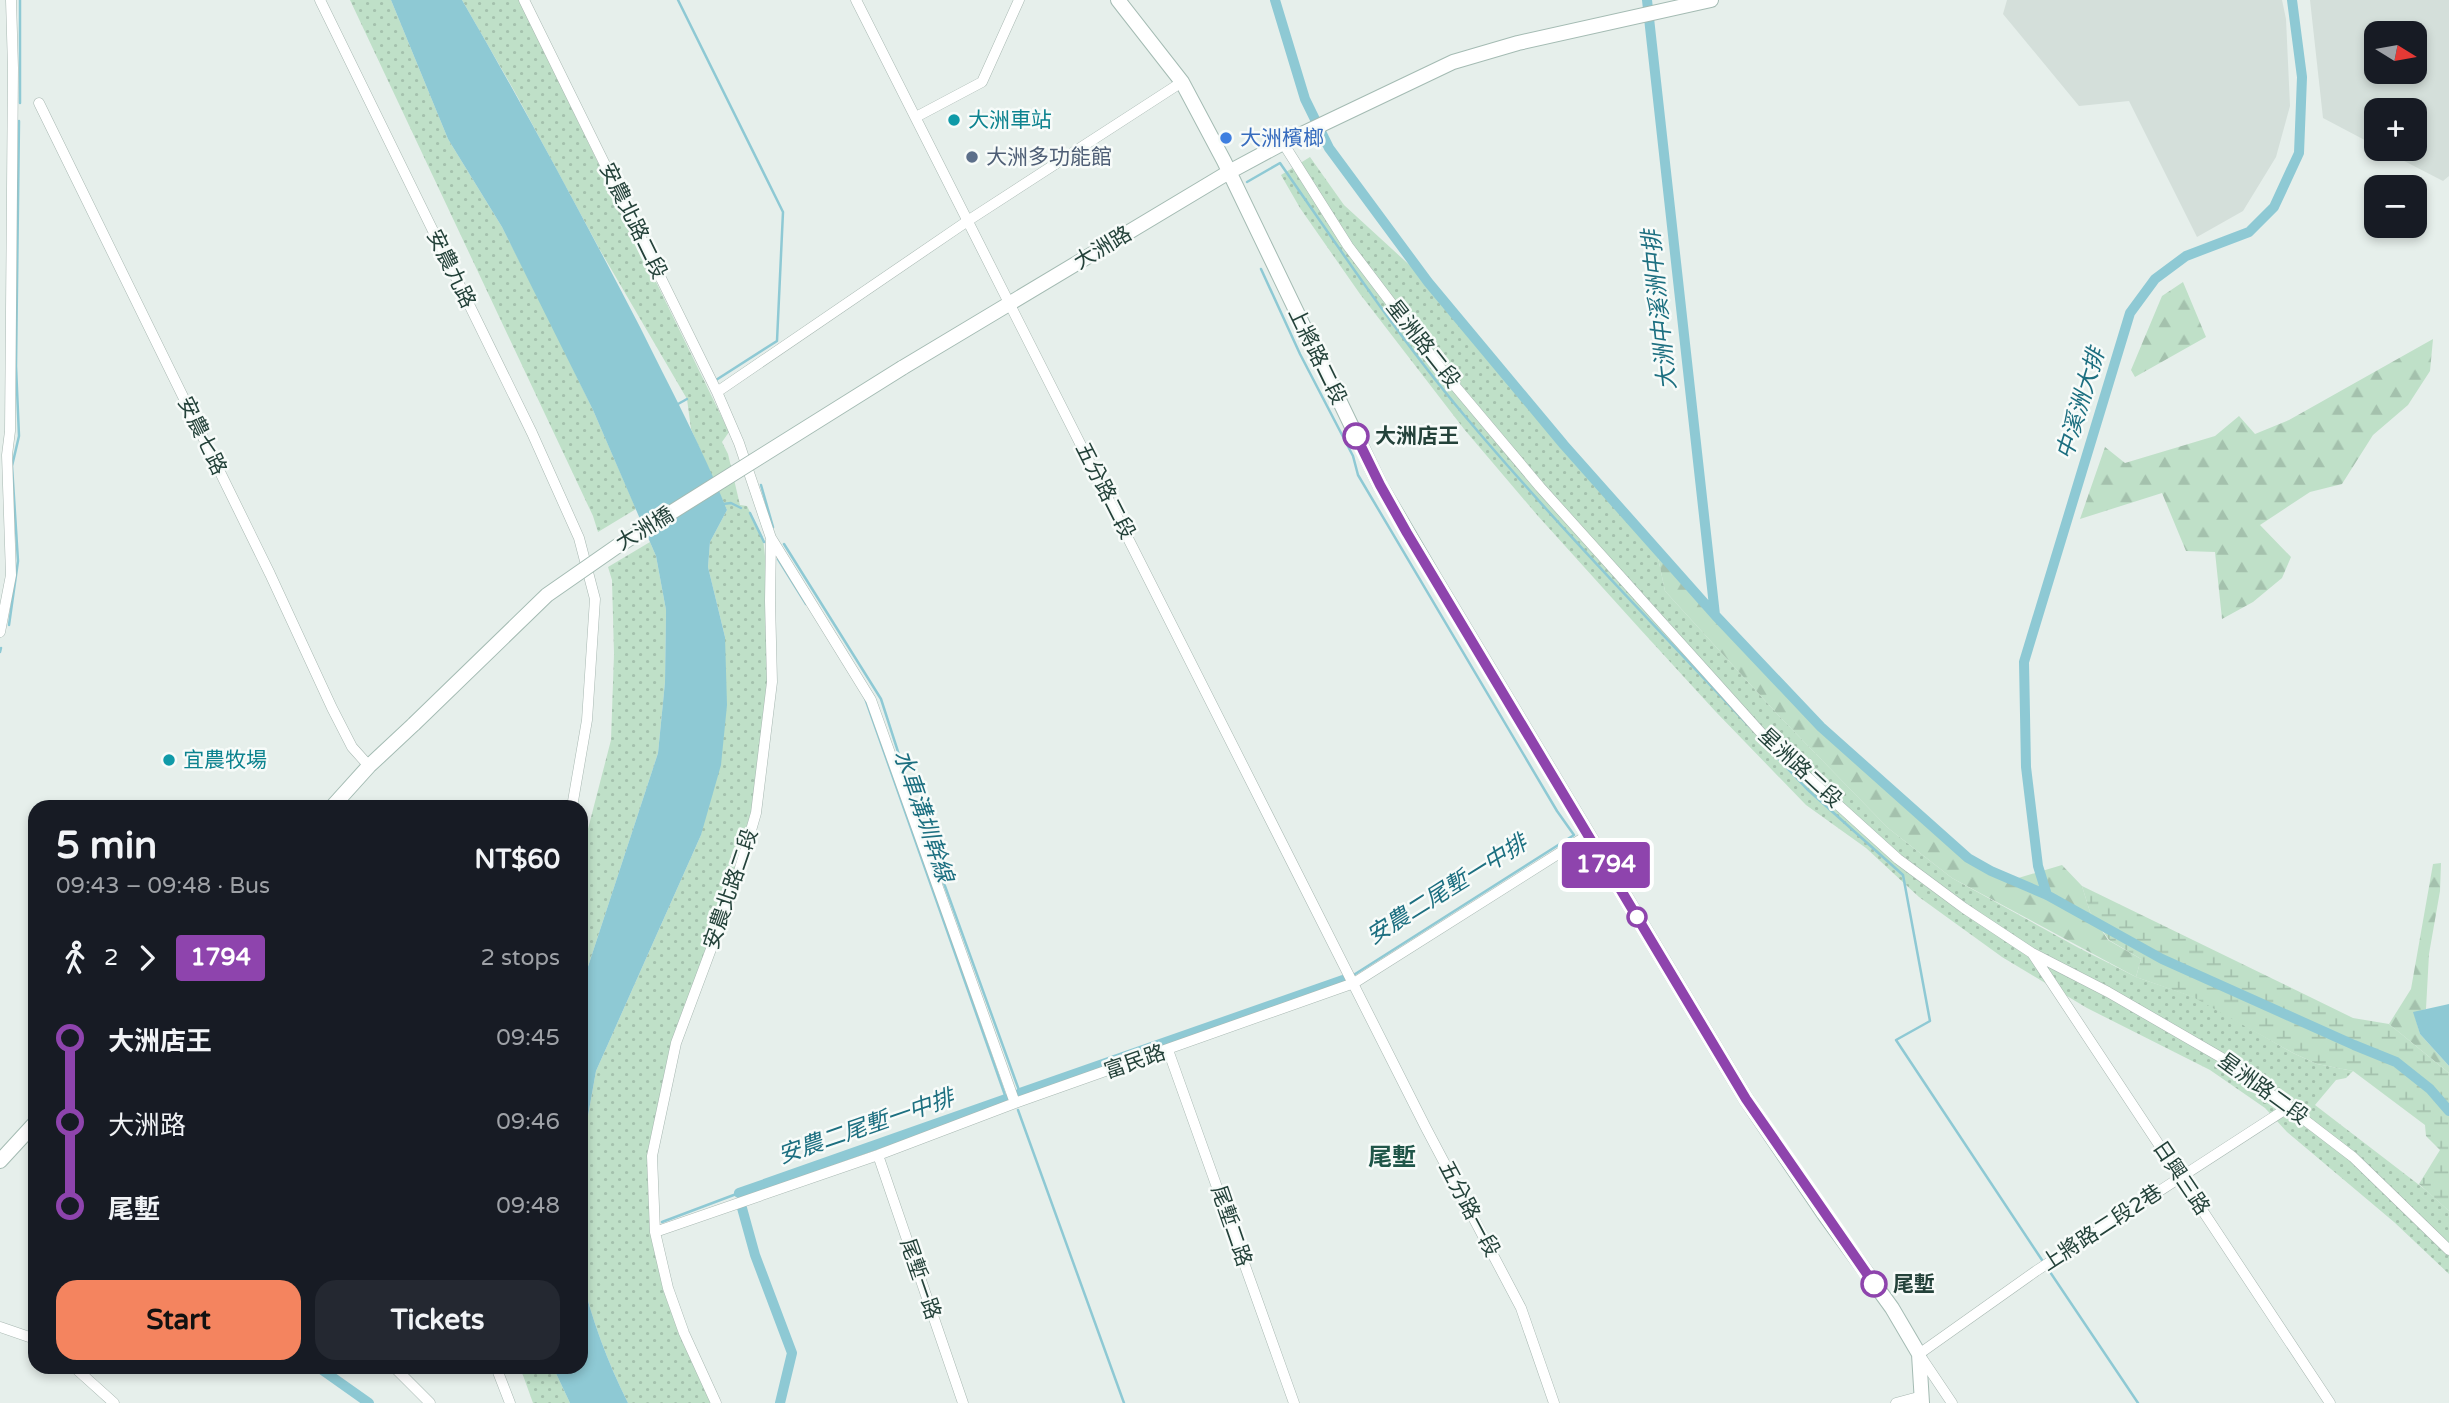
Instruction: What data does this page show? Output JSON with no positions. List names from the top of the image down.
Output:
{
  "streets": {
    "street": [
      "安農北路二段",
      "大洲路",
      "安農九路",
      "星洲路二段",
      "上將路二段",
      "安農七路",
      "五分路二段",
      "大洲橋",
      "富民路",
      "日興三路",
      "五分路一段",
      "尾塹二路",
      "上將路二段2巷",
      "尾塹一路"
    ]
  },
  "crossings": [
    ["安農北路二段", "富民路"],
    ["大洲路", "星洲路二段"],
    ["大洲路", "上將路二段"],
    ["大洲路", "五分路二段"],
    ["大洲路", "大洲橋"],
    ["星洲路二段", "日興三路"],
    ["星洲路二段", "上將路二段2巷"],
    ["上將路二段", "富民路"],
    ["上將路二段", "上將路二段2巷"],
    ["安農七路", "大洲橋"],
    ["五分路二段", "富民路"],
    ["五分路二段", "五分路一段"],
    ["富民路", "五分路一段"],
    ["富民路", "尾塹二路"],
    ["富民路", "尾塹一路"],
    ["日興三路", "上將路二段2巷"]
  ],
  "districts": ["尾塹"],
  "water": [
    "大洲中溪洲中排",
    "中溪洲大排",
    "水車溝圳幹線",
    "安農二尾塹一中排"
  ],
  "places": [
    "大洲車站",
    "大洲檳榔",
    "大洲多功能館",
    "大洲店王",
    "宜農牧場",
    "尾塹"
  ],
  "lines": ["bus line 1794"],
  "north": "right",
  "page": {
    "on_map": "1794",
    "map_buttons": ["+", "−"],
    "heading": ["5 min", "09:43 – 09:48 · Bus", "NT$60"],
    "legs": ["2", "1794", "2 stops"],
    "list": [
      {
        "name": "大洲店王",
        "value": "09:45"
      },
      {
        "name": "大洲路",
        "value": "09:46"
      },
      {
        "name": "尾塹",
        "value": "09:48"
      }
    ],
    "buttons": ["Start", "Tickets"]
  }
}
